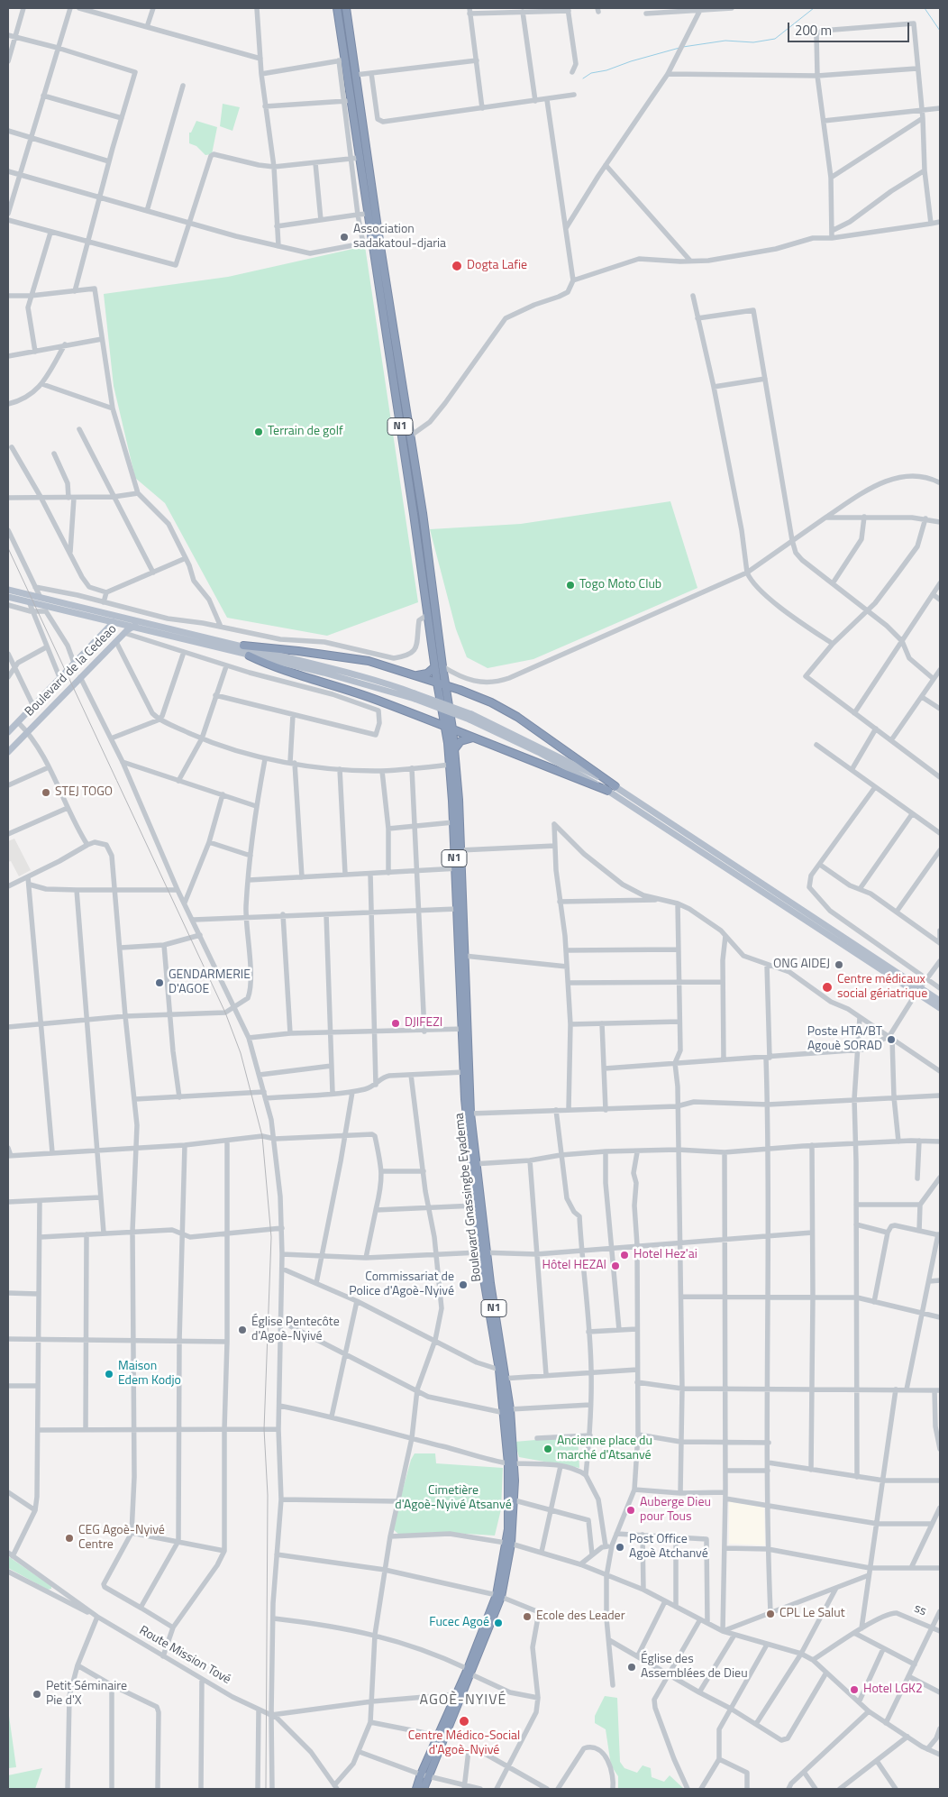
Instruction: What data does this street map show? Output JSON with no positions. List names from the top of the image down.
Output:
{
  "streets": {
    "highway": ["N1", "Boulevard Gnassingbe Eyadema"],
    "main road": ["Boulevard de la Cedeao"],
    "street": ["ss", "Route Mission Tové"]
  },
  "crossings": [
    ["N1", "Boulevard Gnassingbe Eyadema"]
  ],
  "districts": ["AGOÈ-NYIVÉ"],
  "parks": ["Cimetière d'Agoè-Nyivé Atsanvé"],
  "places": [
    "Association sadakatoul-djaria",
    "Dogta Lafie",
    "Terrain de golf",
    "Togo Moto Club",
    "STEJ TOGO",
    "ONG AIDEJ",
    "GENDARMERIE D'AGOE",
    "Centre médicaux social gériatrique",
    "DJIFEZI",
    "Poste HTA/BT Agouè SORAD",
    "Hotel Hez'ai",
    "Hôtel HEZAI",
    "Commissariat de Police d'Agoè-Nyivé",
    "Église Pentecôte d'Agoè-Nyivé",
    "Maison Edem Kodjo",
    "Ancienne place du marché d'Atsanvé",
    "Auberge Dieu pour Tous",
    "CEG Agoè-Nyivé Centre",
    "Post Office Agoè Atchanvé",
    "CPL Le Salut",
    "Ecole des Leader",
    "Fucec Agoé",
    "Église des Assemblées de Dieu",
    "Hotel LGK2",
    "Petit Séminaire Pie d'X",
    "Centre Médico-Social d'Agoè-Nyivé"
  ],
  "scale_bar": "200 m"
}
